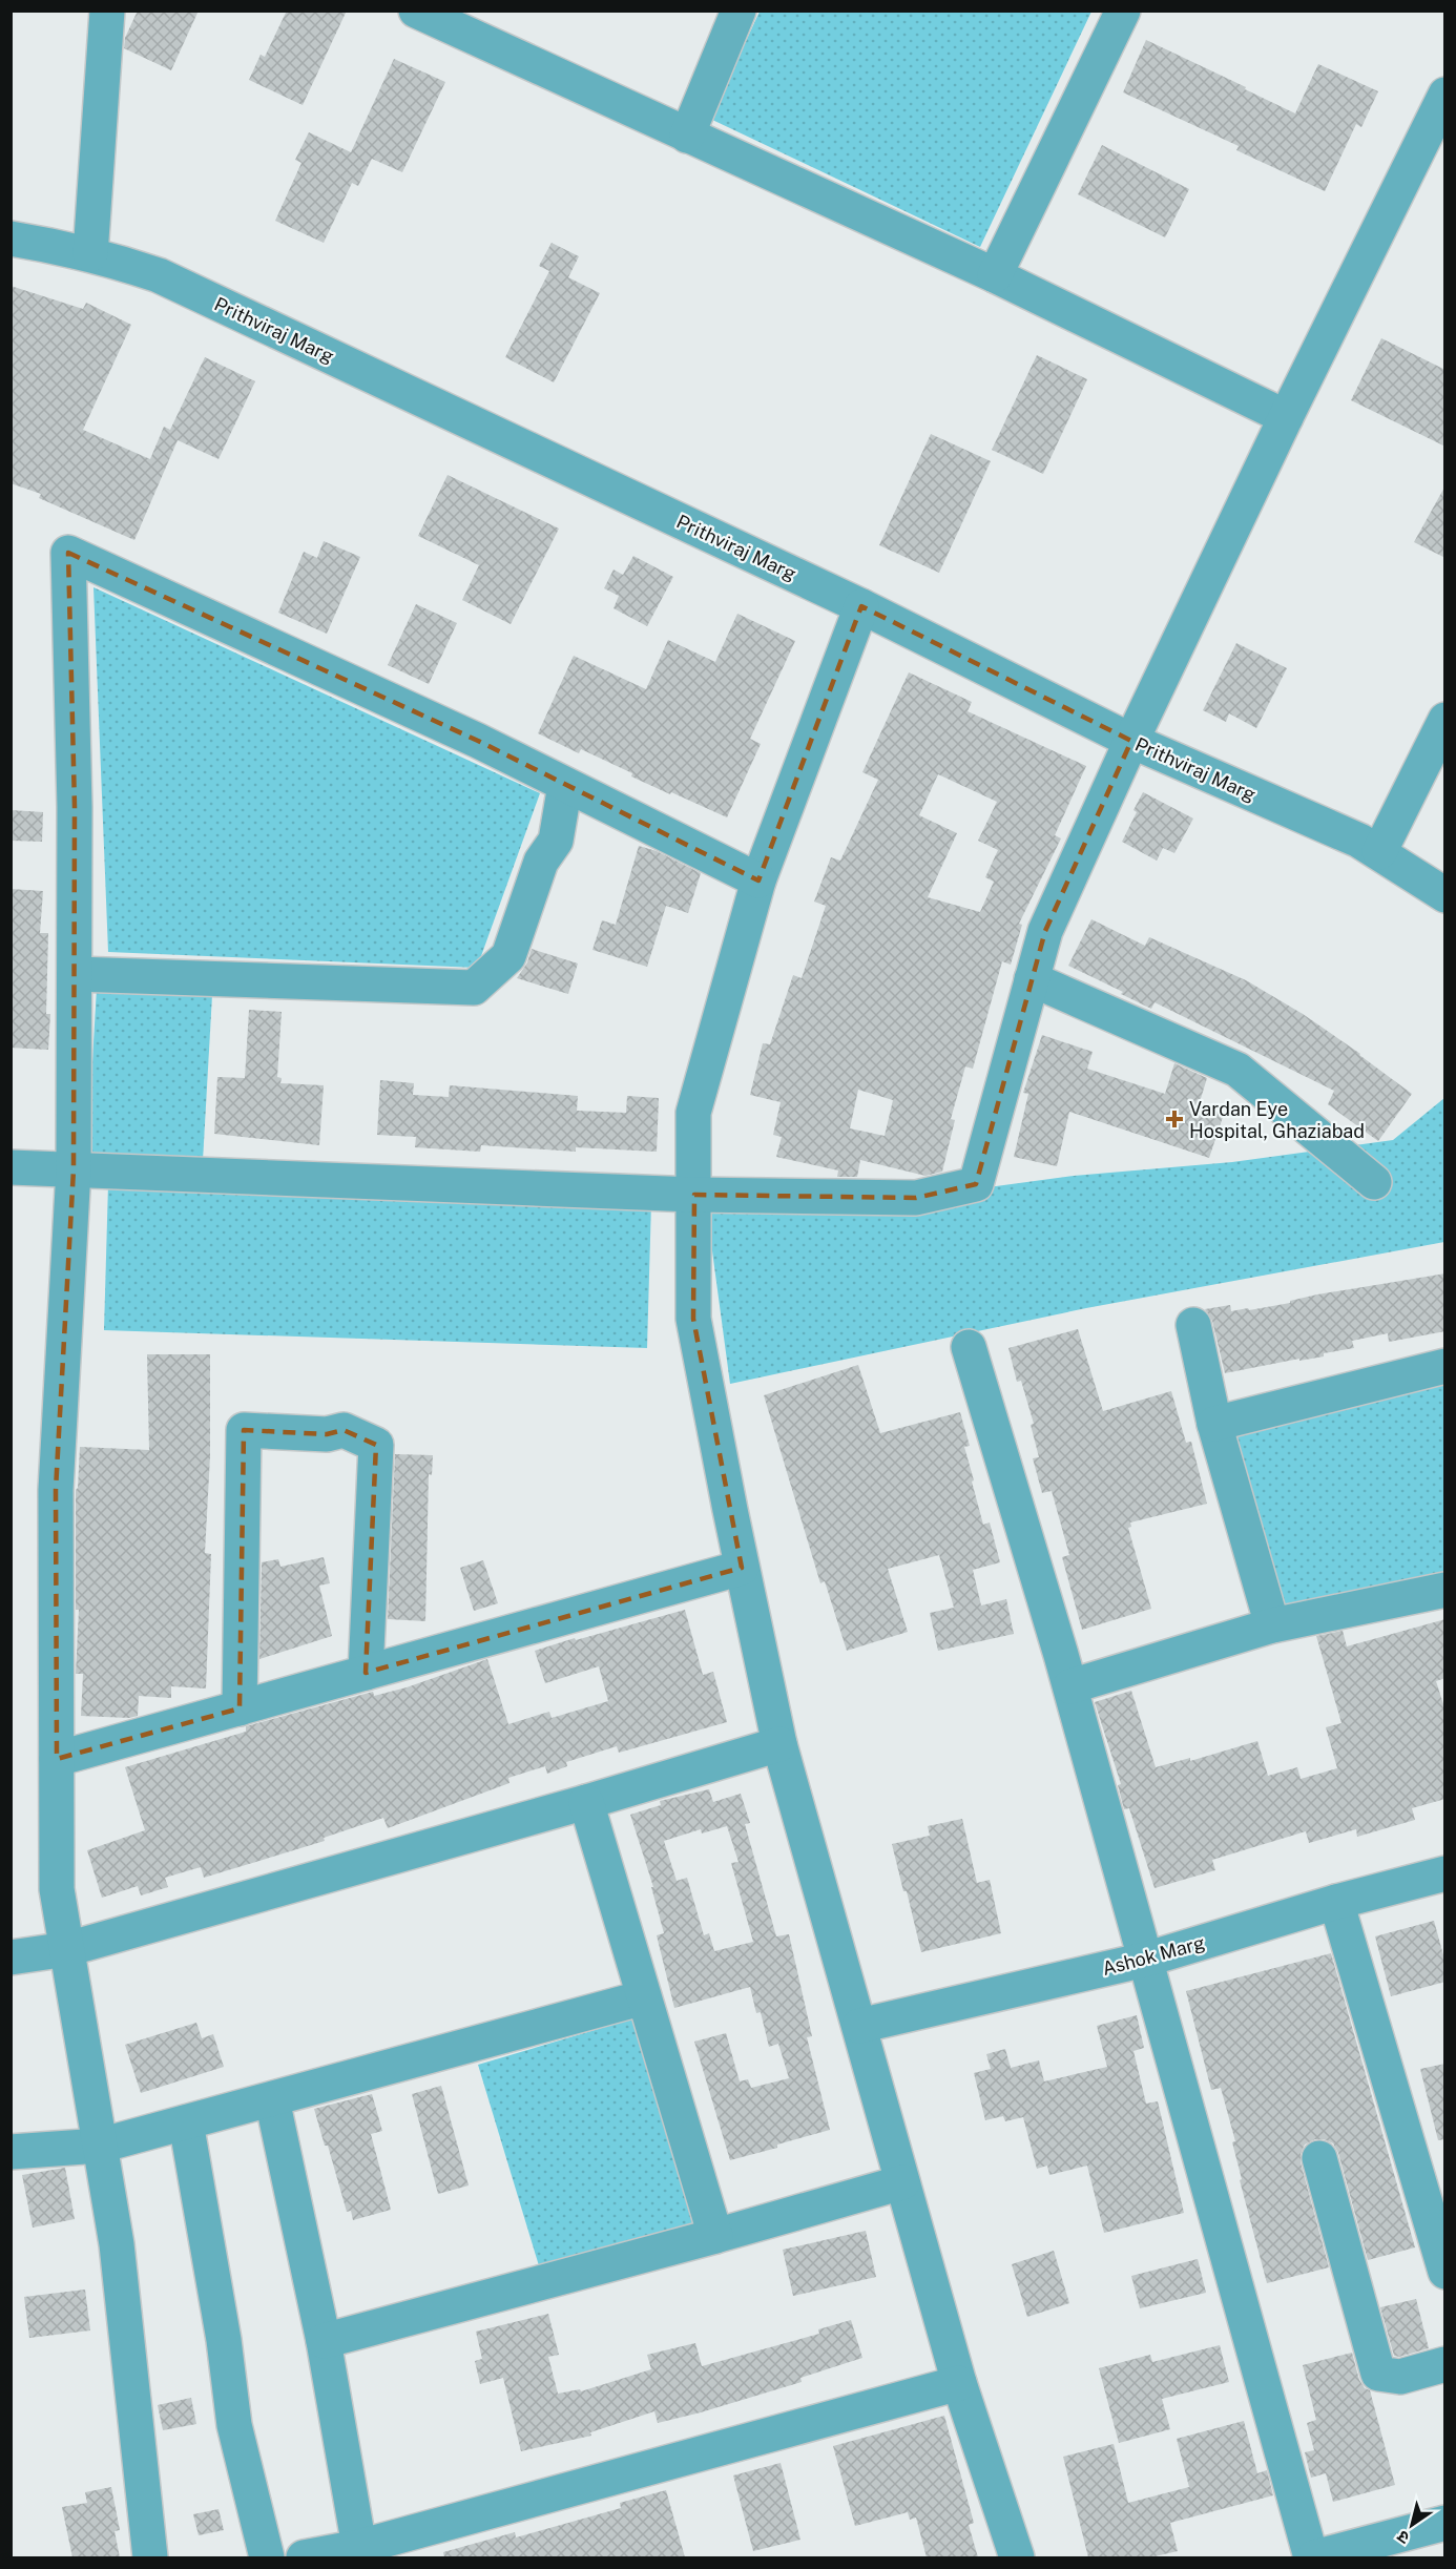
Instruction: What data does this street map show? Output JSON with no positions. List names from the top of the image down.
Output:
{
  "streets": {
    "street": ["Prithviraj Marg", "Ashok Marg"]
  },
  "places": {
    "health": ["Vardan Eye Hospital, Ghaziabad"]
  },
  "north": "bottom left"
}
